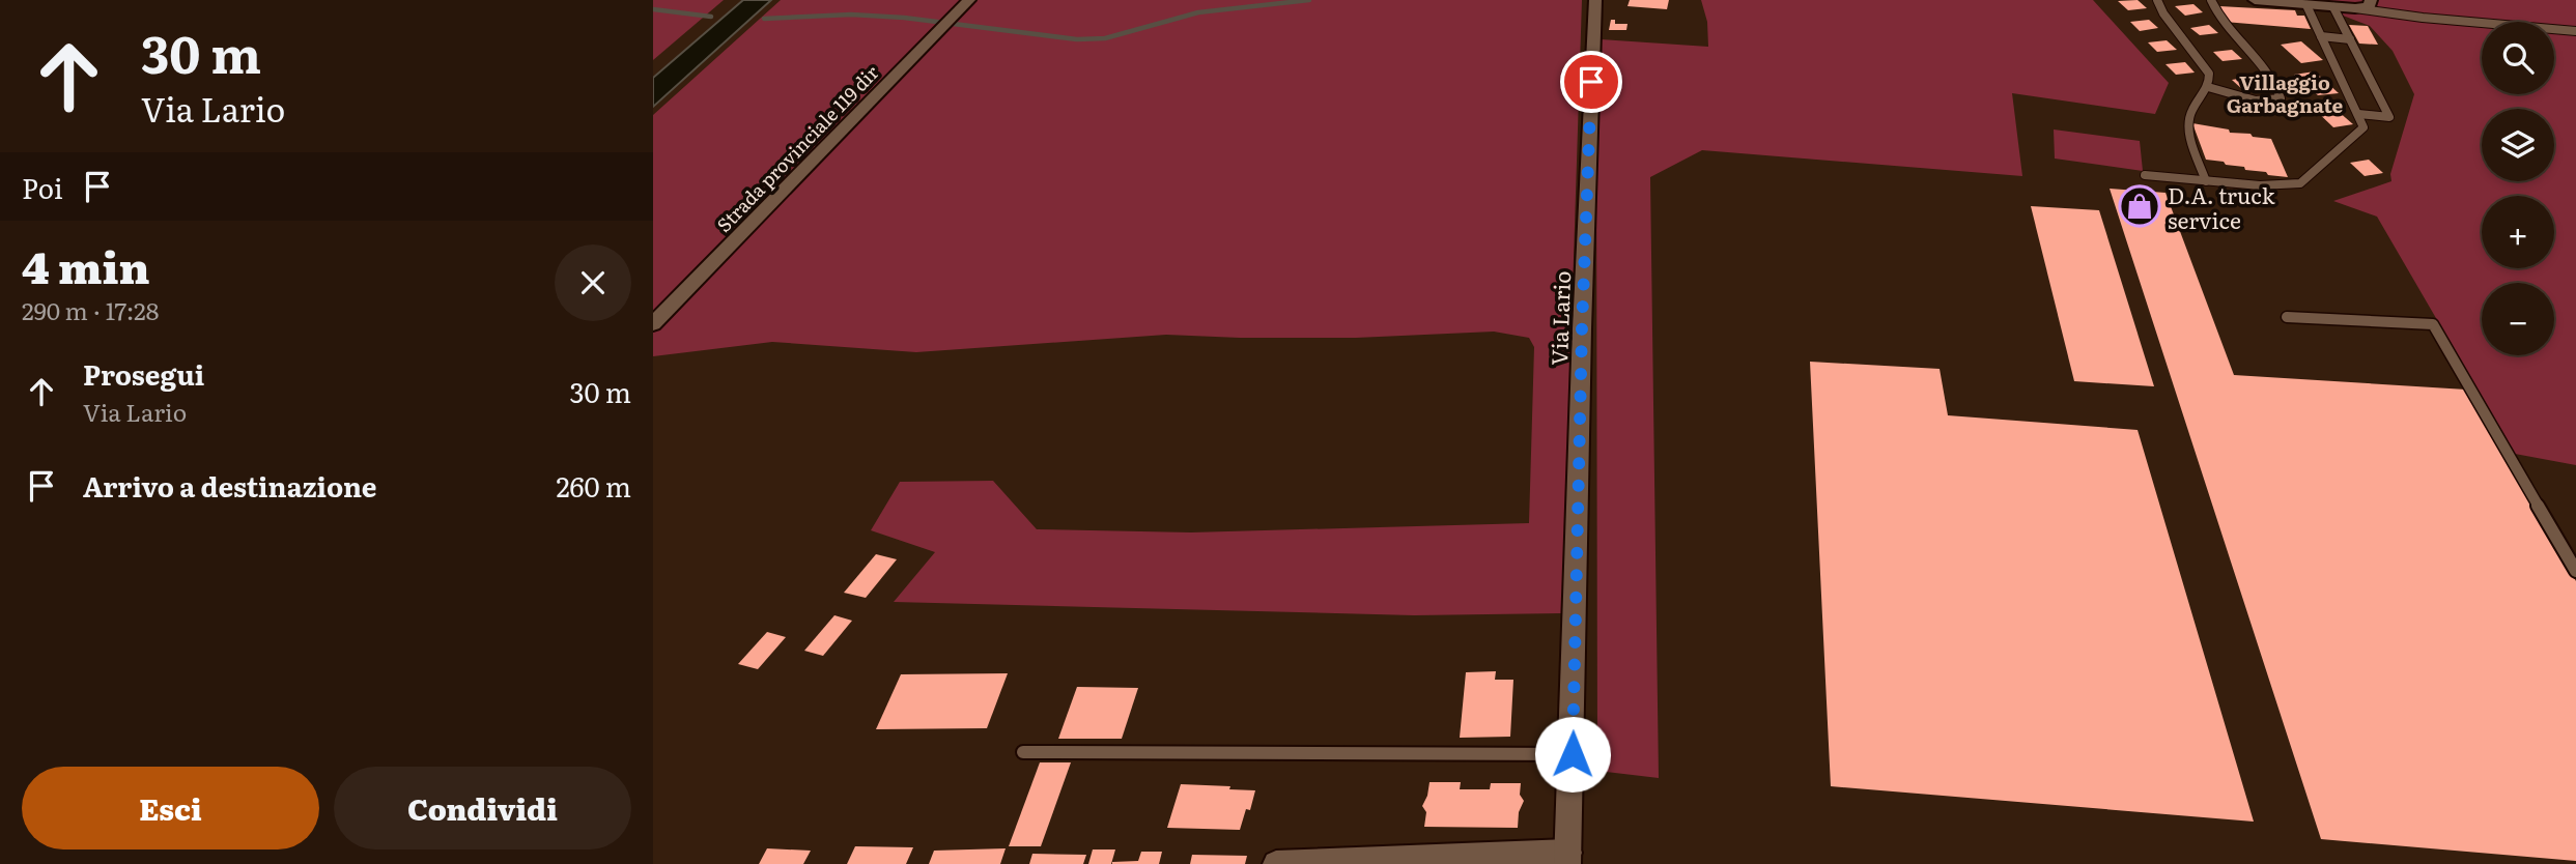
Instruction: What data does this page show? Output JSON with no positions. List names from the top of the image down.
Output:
{
  "streets": {
    "street": ["Strada provinciale 119 dir", "Via Lario"]
  },
  "districts": ["Villaggio Garbagnate"],
  "places": {
    "shop": ["D.A. truck service"]
  },
  "page": {
    "turn": ["30 m", "Via Lario"],
    "map_buttons": ["+", "−"],
    "then": "Poi",
    "heading": ["4 min", "290 m · 17:28"],
    "list": [
      {
        "name": "Prosegui",
        "note": "Via Lario",
        "value": "30 m"
      },
      {
        "name": "Arrivo a destinazione",
        "value": "260 m"
      }
    ],
    "buttons": ["Esci", "Condividi"]
  }
}
